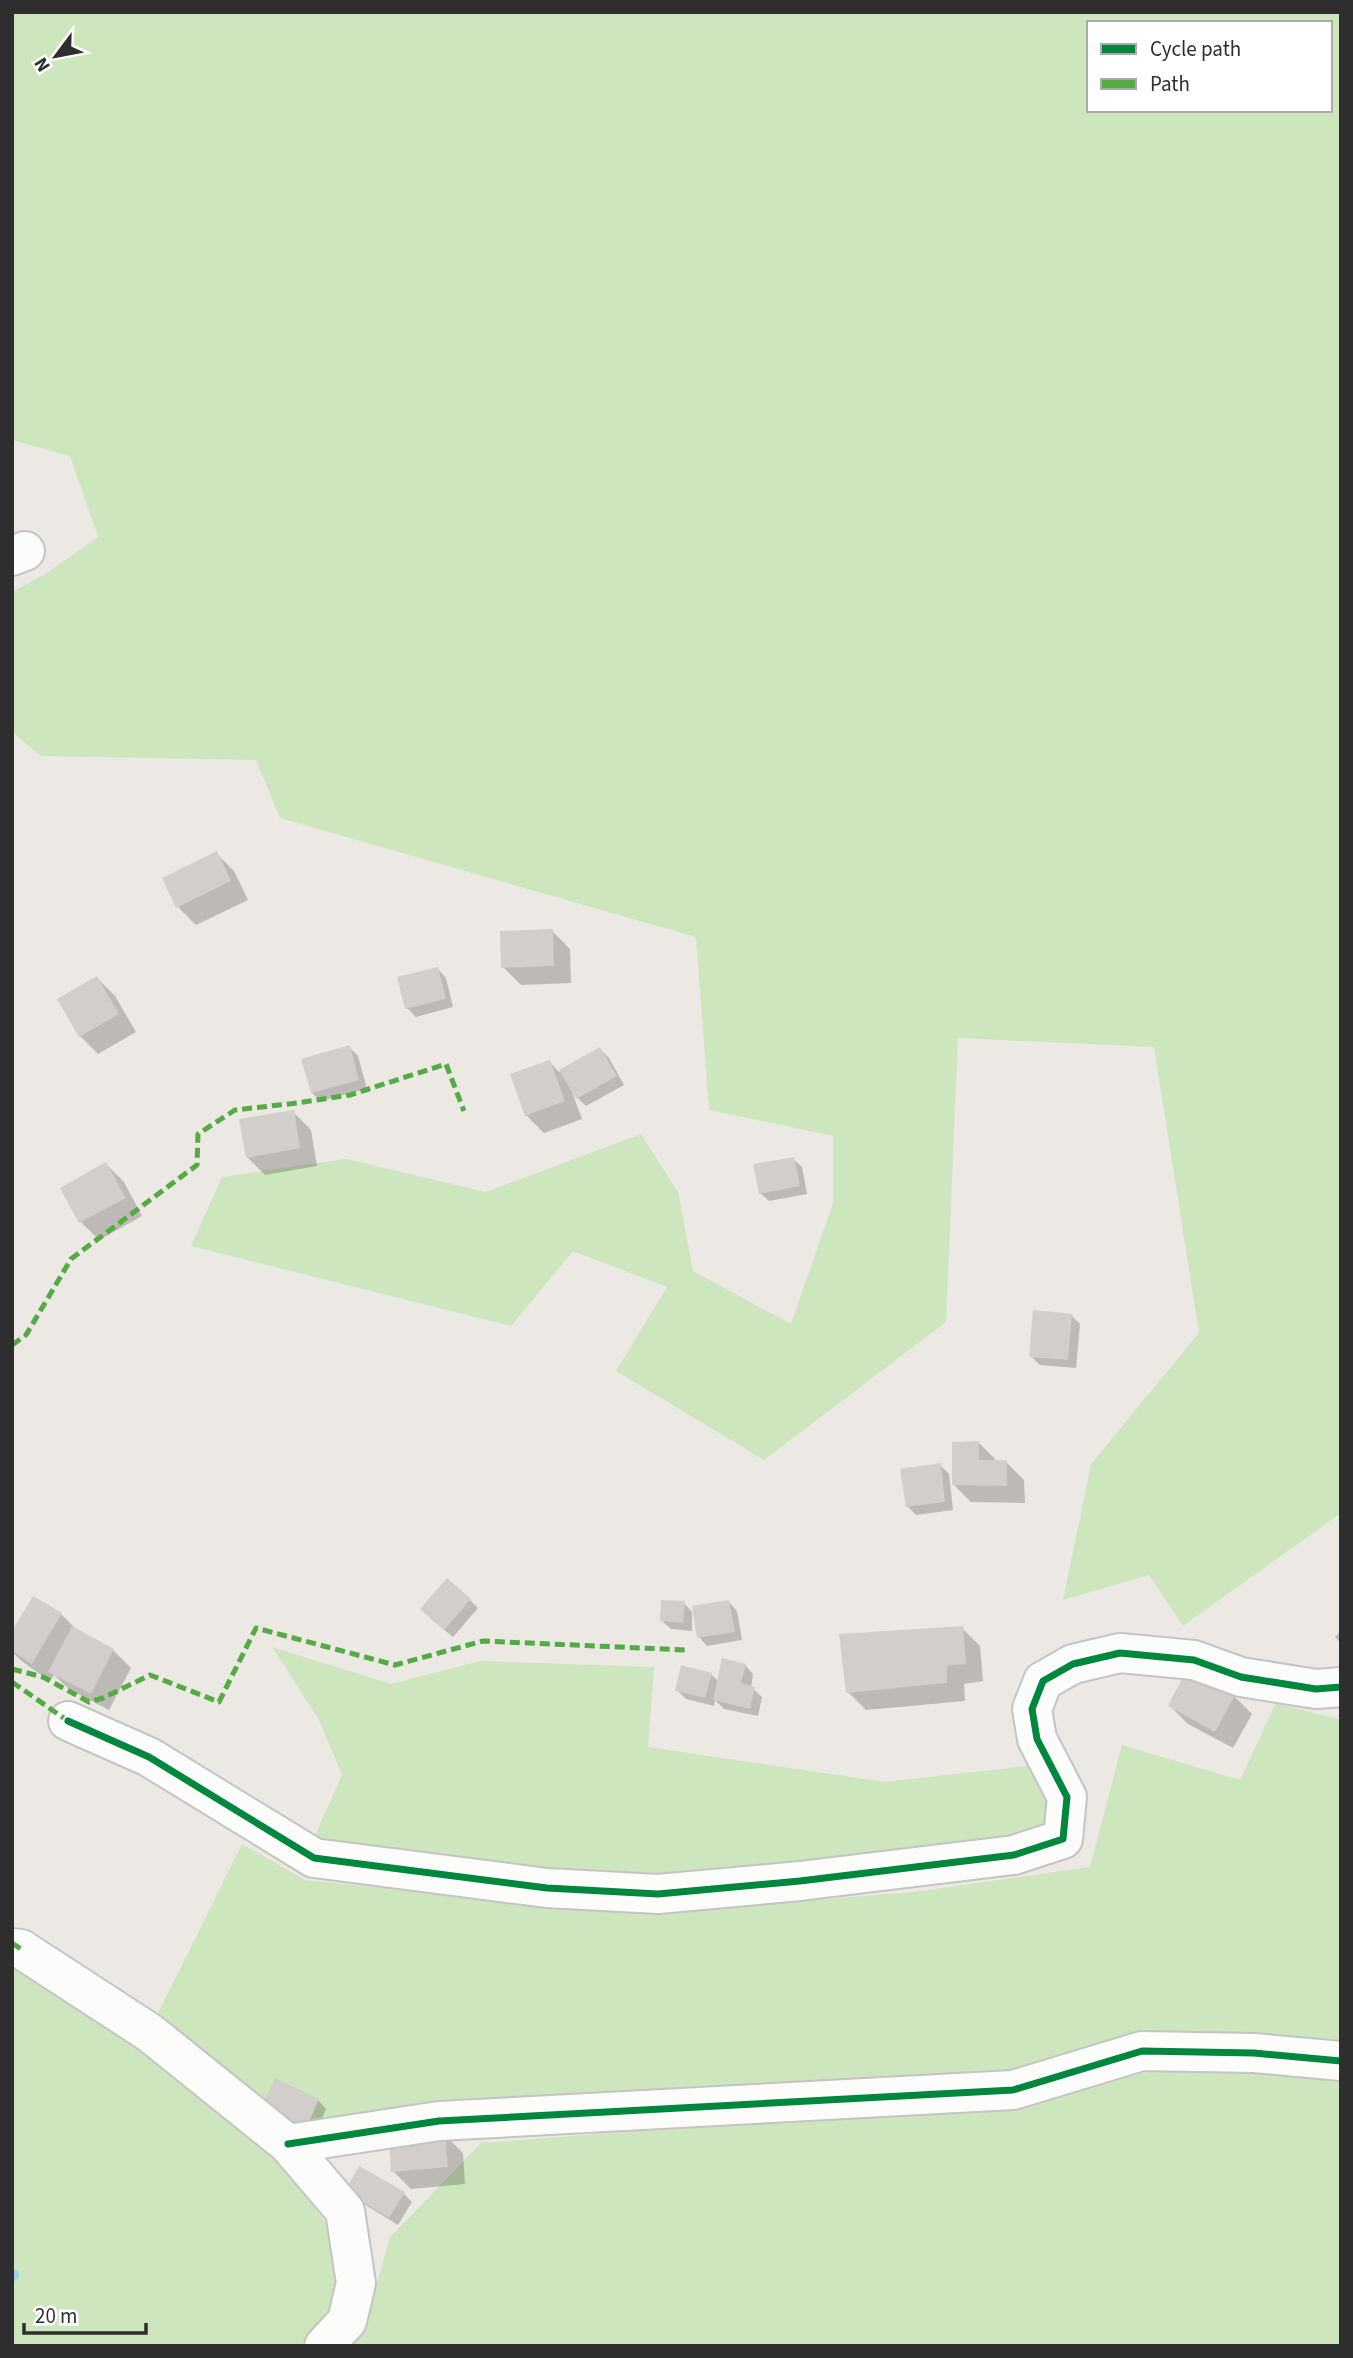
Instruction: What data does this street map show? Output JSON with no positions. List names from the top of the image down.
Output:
{
  "legend": ["Cycle path", "Path"],
  "scale_bar": "20 m",
  "north": "bottom left"
}
